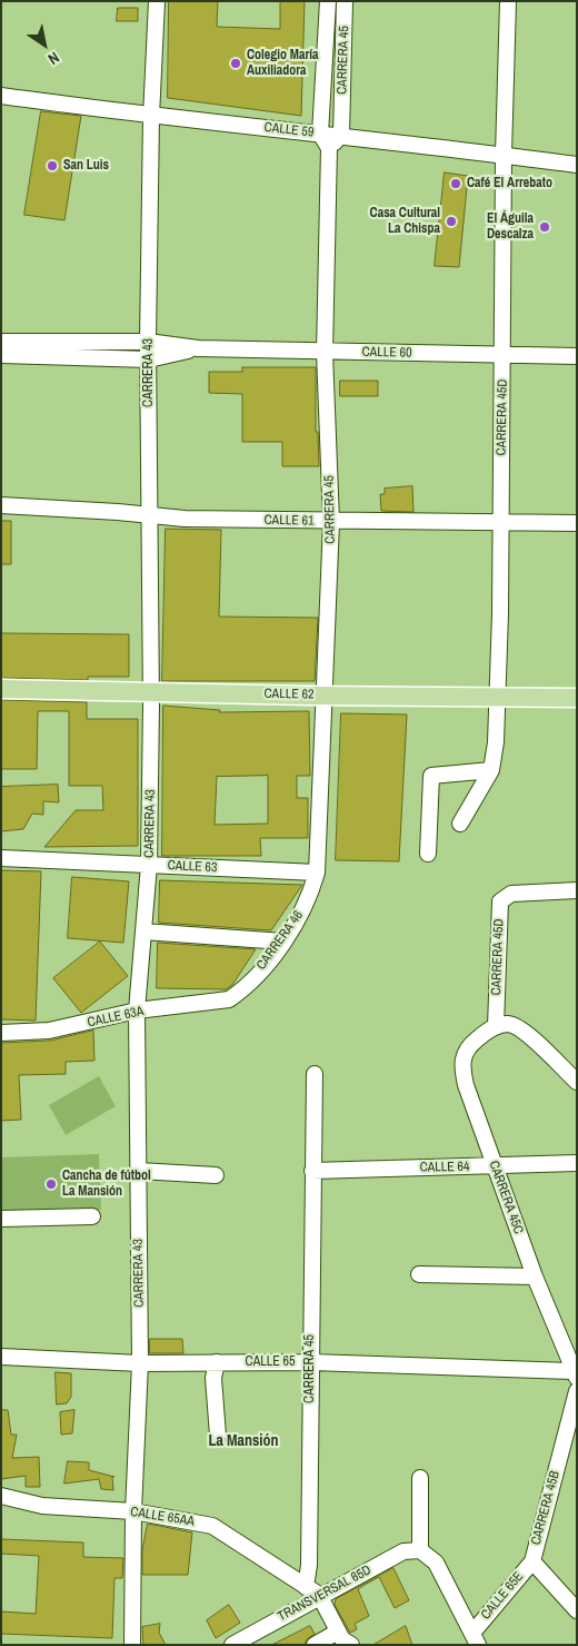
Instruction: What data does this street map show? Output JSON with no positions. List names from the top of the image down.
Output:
{
  "streets": {
    "main road": ["CALLE 62"],
    "street": [
      "CARRERA 45",
      "CALLE 59",
      "CALLE 60",
      "CARRERA 43",
      "CARRERA 45D",
      "CALLE 61",
      "CALLE 63",
      "CARRERA 46",
      "CALLE 63A",
      "CALLE 64",
      "CARRERA 45C",
      "CALLE 65",
      "CARRERA 45B",
      "CALLE 65AA",
      "TRANSVERSAL 65D",
      "CALLE 65E"
    ]
  },
  "crossings": [
    ["CARRERA 45", "CALLE 59"],
    ["CARRERA 45", "CALLE 60"],
    ["CARRERA 45", "CALLE 61"],
    ["CARRERA 45", "CALLE 62"],
    ["CARRERA 45", "CALLE 63"],
    ["CARRERA 45", "CARRERA 46"],
    ["CARRERA 45", "CALLE 64"],
    ["CARRERA 45", "CALLE 65"],
    ["CARRERA 45", "CALLE 65AA"],
    ["CARRERA 45", "TRANSVERSAL 65D"],
    ["CALLE 59", "CARRERA 43"],
    ["CALLE 59", "CARRERA 45D"],
    ["CALLE 60", "CARRERA 43"],
    ["CALLE 60", "CARRERA 45D"],
    ["CARRERA 43", "CALLE 61"],
    ["CARRERA 43", "CALLE 62"],
    ["CARRERA 43", "CALLE 63"],
    ["CARRERA 43", "CALLE 63A"],
    ["CARRERA 43", "CALLE 65"],
    ["CARRERA 43", "CALLE 65AA"],
    ["CARRERA 45D", "CALLE 61"],
    ["CARRERA 45D", "CALLE 62"],
    ["CARRERA 45D", "CARRERA 45C"],
    ["CALLE 63", "CARRERA 46"],
    ["CARRERA 46", "CALLE 63A"],
    ["CALLE 64", "CARRERA 45C"],
    ["CARRERA 45C", "CALLE 65"],
    ["CARRERA 45B", "CALLE 65E"],
    ["CALLE 65AA", "TRANSVERSAL 65D"]
  ],
  "districts": ["La Mansión"],
  "places": [
    "Colegio María Auxiliadora",
    "San Luis",
    "Café El Arrebato",
    "Casa Cultural La Chispa",
    "El Águila Descalza",
    "Cancha de fútbol La Mansión"
  ],
  "north": "bottom right"
}
